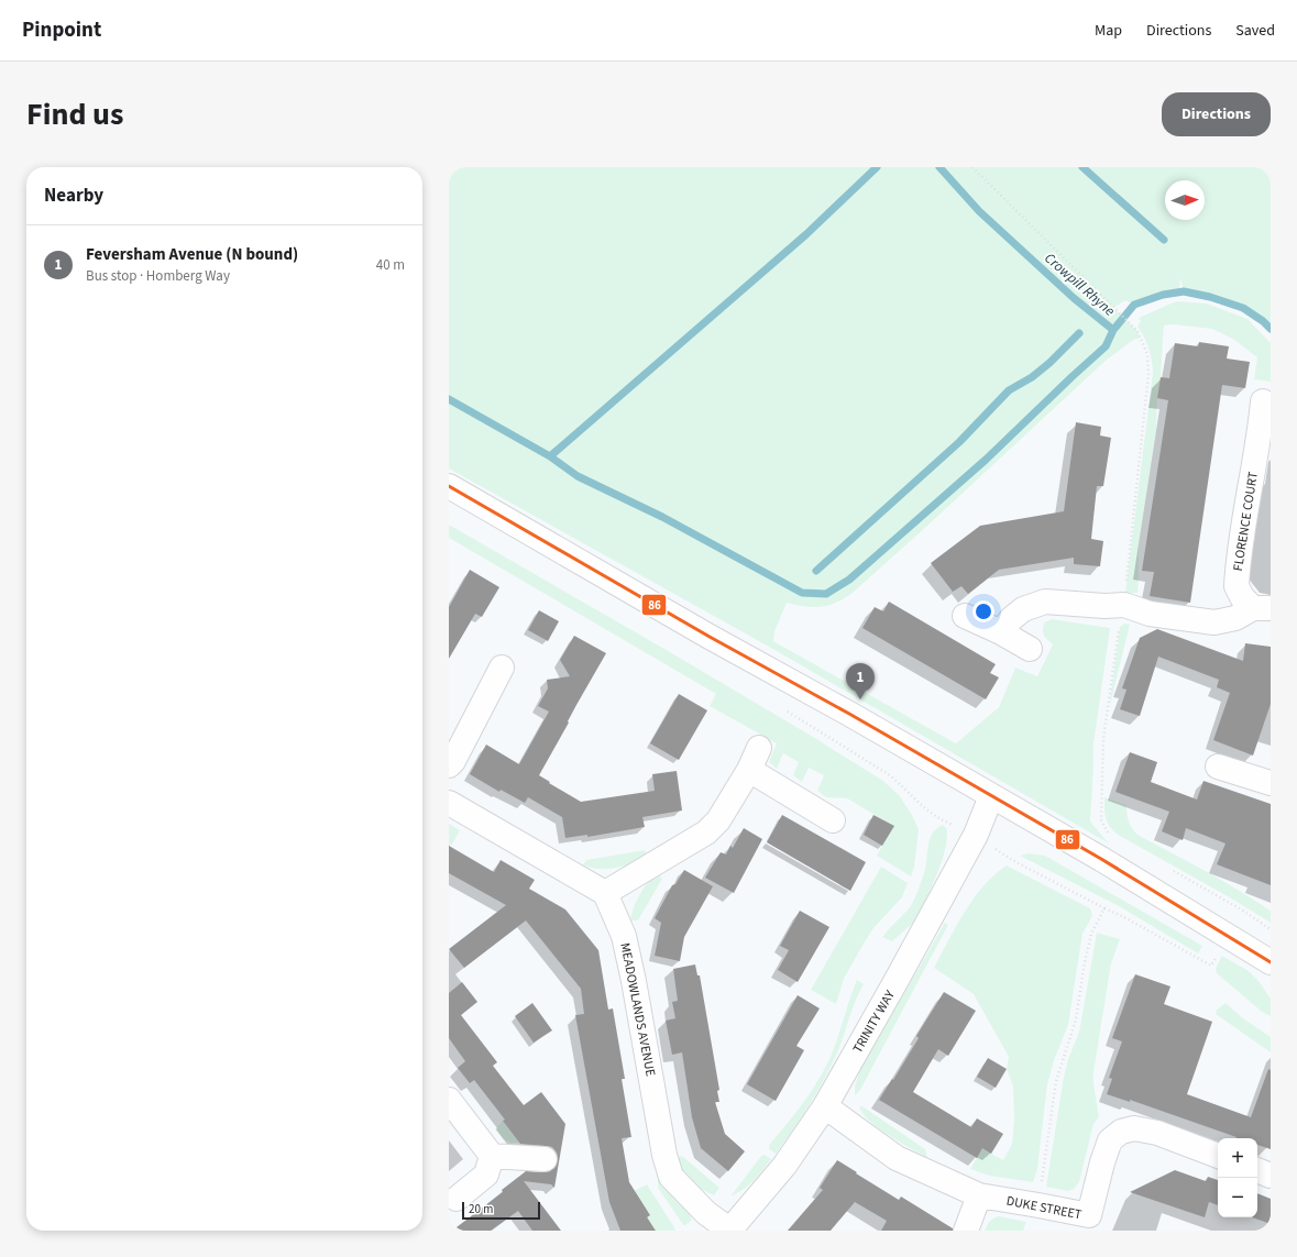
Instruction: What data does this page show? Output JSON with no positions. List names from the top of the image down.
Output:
{
  "streets": {
    "street": [
      "FLORENCE COURT",
      "MEADOWLANDS AVENUE",
      "TRINITY WAY",
      "DUKE STREET"
    ]
  },
  "crossings": [
    ["MEADOWLANDS AVENUE", "TRINITY WAY"],
    ["TRINITY WAY", "DUKE STREET"]
  ],
  "water": ["Crowpill Rhyne"],
  "lines": ["transit line 86"],
  "scale_bar": "20 m",
  "north": "right",
  "page": {
    "header": "Pinpoint",
    "nav": ["Map", "Directions", "Saved"],
    "title": "Find us",
    "buttons": "Directions",
    "heading": "Nearby",
    "list": [
      {
        "mark": "1",
        "name": "Feversham Avenue (N bound)",
        "note": "Bus stop · Homberg Way",
        "value": "40 m"
      }
    ],
    "pins": "1",
    "map_buttons": ["+", "−"],
    "scale": "20 m"
  }
}
